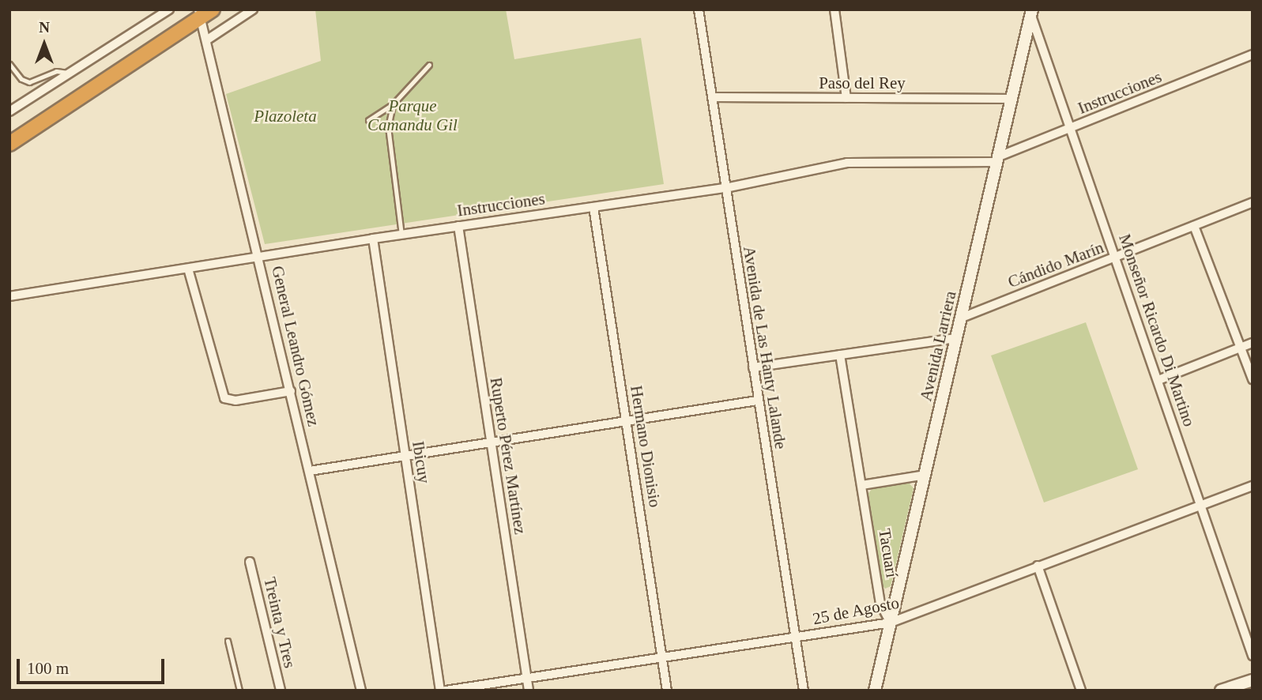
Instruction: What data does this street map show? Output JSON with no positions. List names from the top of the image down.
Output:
{
  "streets": {
    "street": [
      "Paso del Rey",
      "Instrucciones",
      "Cándido Marín",
      "Monseñor Ricardo Di Martino",
      "General Leandro Gómez",
      "Avenida Larriera",
      "Avenida de Las Hanty Lalande",
      "Hermano Dionisio",
      "Ruperto Pérez Martínez",
      "Ibicuy",
      "Tacuarí",
      "25 de Agosto",
      "Treinta y Tres"
    ]
  },
  "crossings": [
    ["Paso del Rey", "Avenida Larriera"],
    ["Paso del Rey", "Avenida de Las Hanty Lalande"],
    ["Instrucciones", "Monseñor Ricardo Di Martino"],
    ["Instrucciones", "General Leandro Gómez"],
    ["Instrucciones", "Avenida Larriera"],
    ["Instrucciones", "Avenida de Las Hanty Lalande"],
    ["Instrucciones", "Hermano Dionisio"],
    ["Instrucciones", "Ruperto Pérez Martínez"],
    ["Instrucciones", "Ibicuy"],
    ["Cándido Marín", "Monseñor Ricardo Di Martino"],
    ["Cándido Marín", "Avenida Larriera"],
    ["Monseñor Ricardo Di Martino", "Avenida Larriera"],
    ["Monseñor Ricardo Di Martino", "25 de Agosto"],
    ["Avenida Larriera", "Tacuarí"],
    ["Avenida Larriera", "25 de Agosto"],
    ["Avenida de Las Hanty Lalande", "25 de Agosto"],
    ["Hermano Dionisio", "25 de Agosto"],
    ["Ruperto Pérez Martínez", "25 de Agosto"],
    ["Tacuarí", "25 de Agosto"]
  ],
  "parks": ["Parque Camandu Gil", "Plazoleta"],
  "scale_bar": "100 m",
  "north": "top"
}
